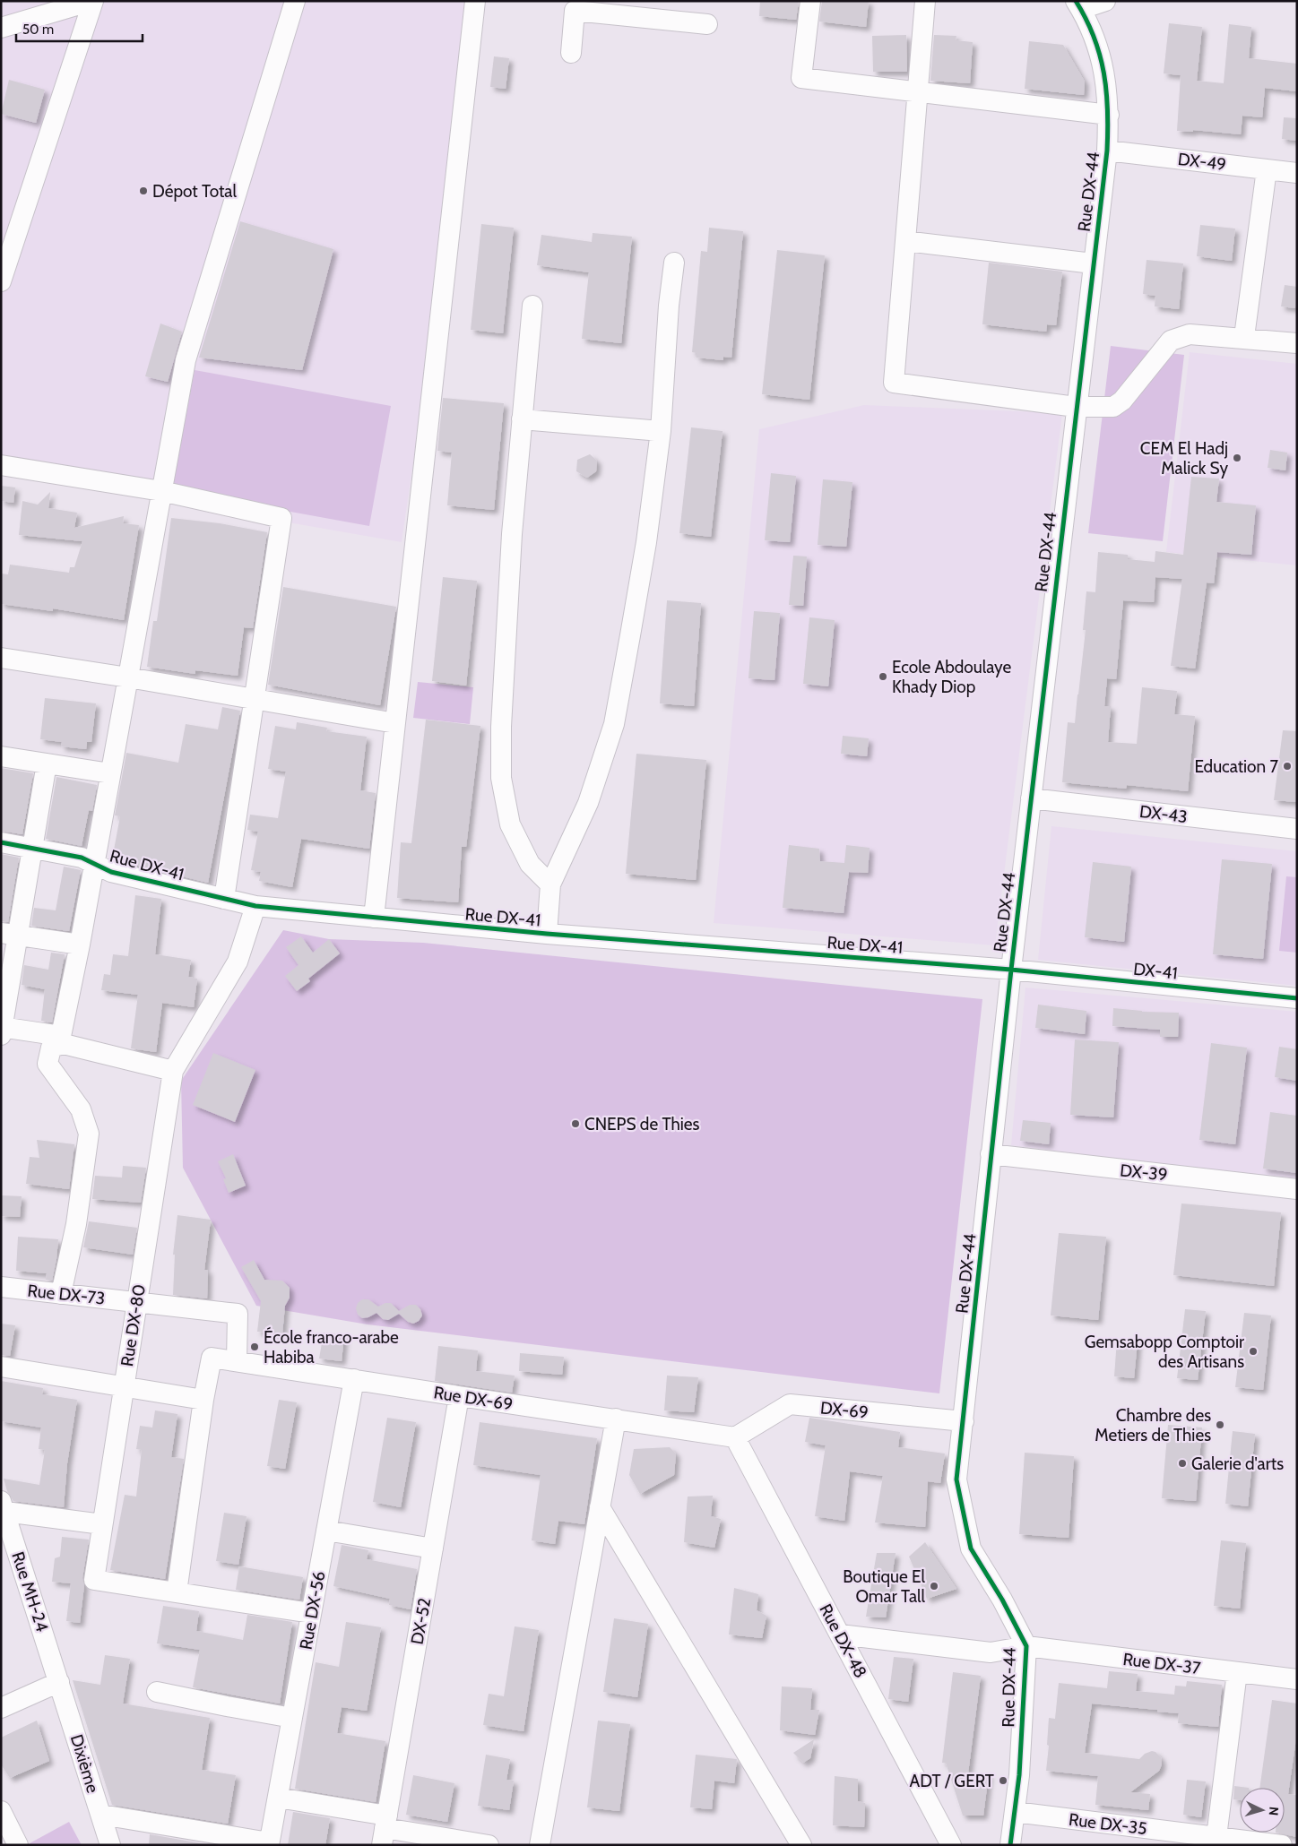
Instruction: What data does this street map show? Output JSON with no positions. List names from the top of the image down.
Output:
{
  "streets": {
    "street": [
      "DX-49",
      "Rue DX-44",
      "DX-43",
      "Rue DX-41",
      "DX-41",
      "DX-39",
      "Rue DX-73",
      "Rue DX-80",
      "Rue DX-69",
      "DX-69",
      "Rue MH-24",
      "Rue DX-56",
      "DX-52",
      "Rue DX-48",
      "Rue DX-37",
      "Dixième",
      "Rue DX-35"
    ]
  },
  "crossings": [
    ["DX-49", "Rue DX-44"],
    ["Rue DX-44", "DX-43"],
    ["Rue DX-44", "Rue DX-41"],
    ["Rue DX-44", "DX-41"],
    ["Rue DX-44", "DX-39"],
    ["Rue DX-44", "DX-69"],
    ["Rue DX-44", "Rue DX-37"],
    ["Rue DX-44", "Rue DX-35"],
    ["Rue DX-41", "DX-41"],
    ["Rue DX-73", "Rue DX-80"],
    ["Rue DX-73", "Rue DX-69"],
    ["Rue DX-69", "DX-69"],
    ["Rue DX-69", "Rue DX-56"],
    ["Rue DX-69", "DX-52"],
    ["Rue DX-69", "Rue DX-48"],
    ["DX-69", "Rue DX-48"],
    ["Rue MH-24", "Dixième"],
    ["Rue DX-48", "Rue DX-37"]
  ],
  "places": [
    "Dépot Total",
    "CEM El Hadj Malick Sy",
    "Ecole Abdoulaye Khady Diop",
    "Education 7",
    "CNEPS de Thies",
    "École franco-arabe Habiba",
    "Gemsabopp Comptoir des Artisans",
    "Chambre des Metiers de Thies",
    "Galerie d'arts",
    "Boutique El Omar Tall",
    "ADT / GERT"
  ],
  "scale_bar": "50 m",
  "north": "right"
}
